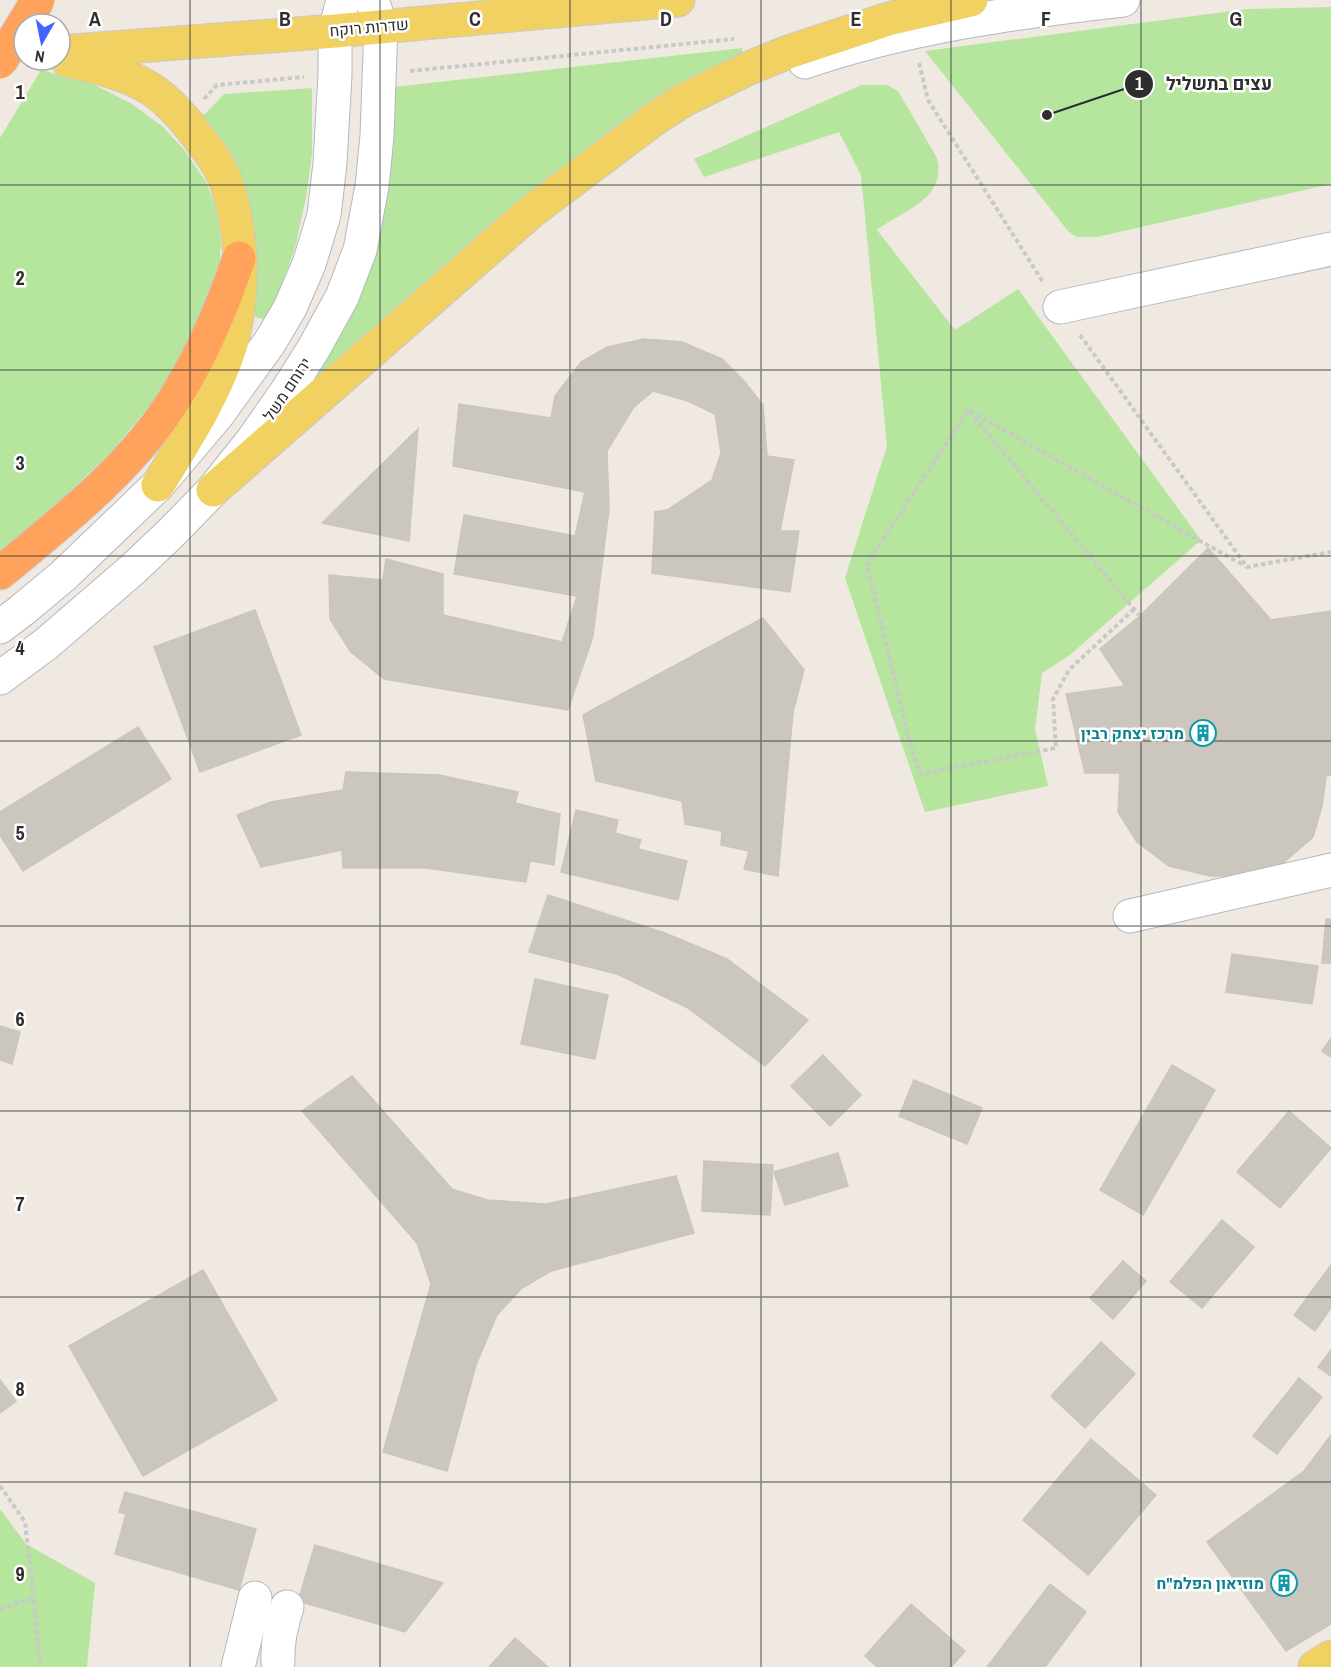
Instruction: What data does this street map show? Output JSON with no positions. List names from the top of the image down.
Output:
{
  "streets": {
    "main road": ["שדרות רוקח"],
    "street": ["ירוחם משל"]
  },
  "crossings": [
    ["שדרות רוקח", "ירוחם משל"]
  ],
  "places": {
    "other": ["עצים בתשליל"],
    "building": ["מרכז יצחק רבין", "מוזיאון הפלמ\"ח"]
  },
  "north": "bottom",
  "grid": {
    "columns": [
      "A",
      "B",
      "C",
      "D",
      "E",
      "F",
      "G"
    ],
    "rows": [
      "1",
      "2",
      "3",
      "4",
      "5",
      "6",
      "7",
      "8",
      "9"
    ]
  }
}
